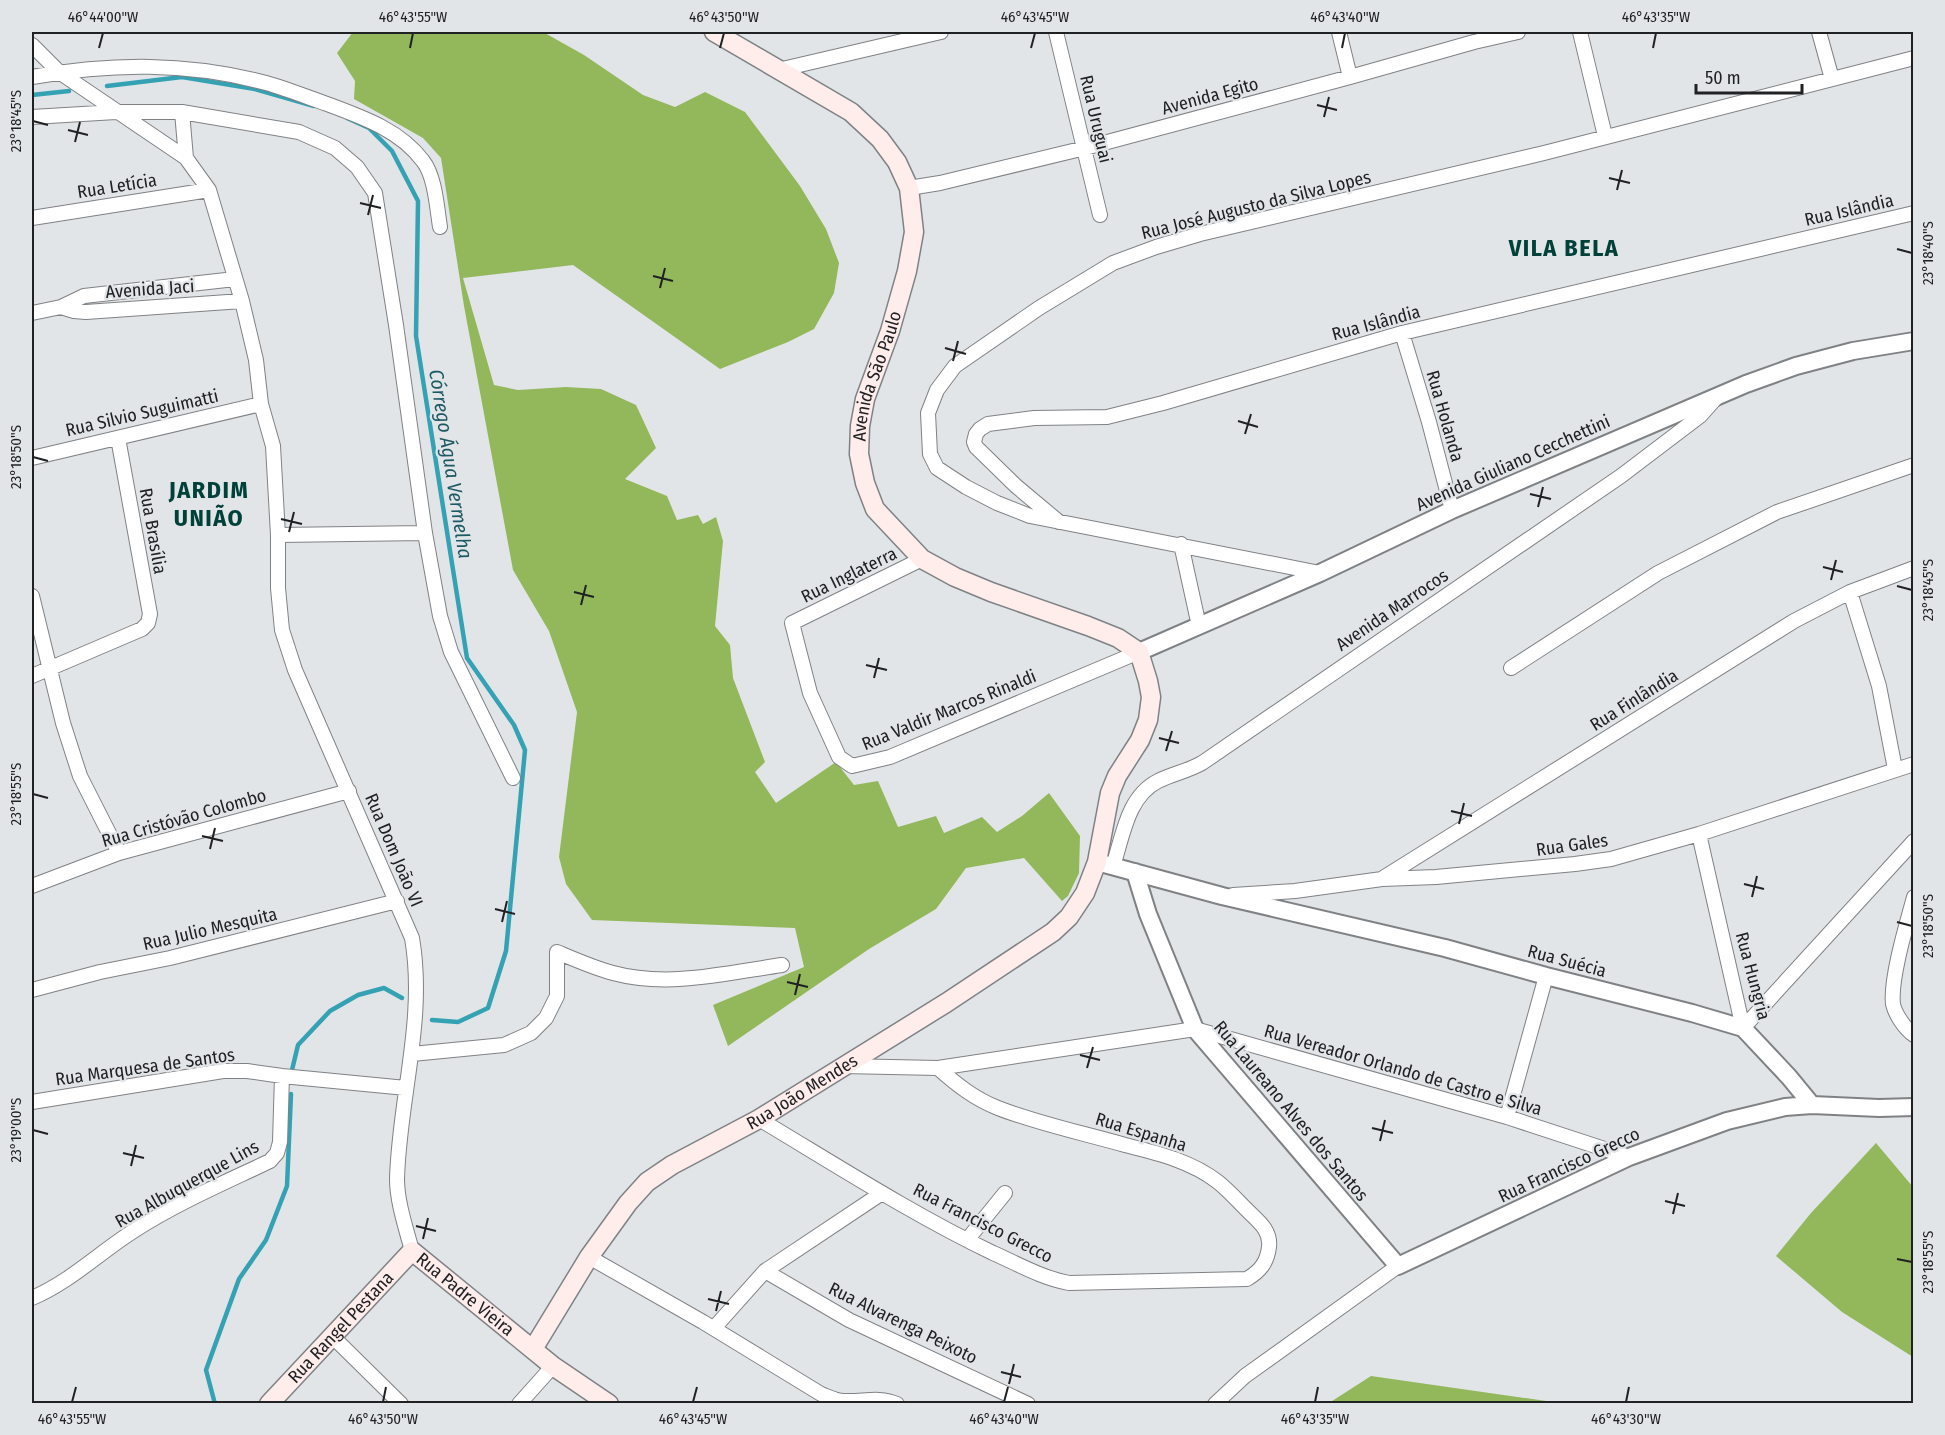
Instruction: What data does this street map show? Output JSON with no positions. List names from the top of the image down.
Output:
{
  "streets": {
    "main road": [
      "Avenida São Paulo",
      "Rua João Mendes",
      "Rua Padre Vieira",
      "Rua Rangel Pestana"
    ],
    "street": [
      "Avenida Egito",
      "Rua Uruguai",
      "Rua Letícia",
      "Rua José Augusto da Silva Lopes",
      "Rua Islândia",
      "Avenida Jaci",
      "Rua Silvio Suguimatti",
      "Rua Holanda",
      "Avenida Giuliano Cecchettini",
      "Rua Brasília",
      "Rua Inglaterra",
      "Avenida Marrocos",
      "Rua Finlândia",
      "Rua Valdir Marcos Rinaldi",
      "Rua Cristóvão Colombo",
      "Rua Gales",
      "Rua Dom João VI",
      "Rua Julio Mesquita",
      "Rua Suécia",
      "Rua Hungria",
      "Rua Marquesa de Santos",
      "Rua Vereador Orlando de Castro e Silva",
      "Rua Laureano Alves dos Santos",
      "Rua Espanha",
      "Rua Francisco Grecco",
      "Rua Albuquerque Lins",
      "Rua Alvarenga Peixoto"
    ]
  },
  "crossings": [
    ["Avenida Egito", "Rua Uruguai"],
    ["Avenida Egito", "Avenida São Paulo"],
    ["Rua Letícia", "Rua Dom João VI"],
    ["Rua José Augusto da Silva Lopes", "Rua Islândia"],
    ["Rua José Augusto da Silva Lopes", "Avenida Giuliano Cecchettini"],
    ["Rua Islândia", "Rua Holanda"],
    ["Avenida Jaci", "Rua Dom João VI"],
    ["Avenida São Paulo", "Avenida Giuliano Cecchettini"],
    ["Avenida São Paulo", "Rua Inglaterra"],
    ["Avenida São Paulo", "Rua Valdir Marcos Rinaldi"],
    ["Rua Silvio Suguimatti", "Rua Brasília"],
    ["Rua Silvio Suguimatti", "Rua Dom João VI"],
    ["Rua Holanda", "Avenida Giuliano Cecchettini"],
    ["Avenida Giuliano Cecchettini", "Avenida Marrocos"],
    ["Avenida Giuliano Cecchettini", "Rua Valdir Marcos Rinaldi"],
    ["Rua Inglaterra", "Rua Valdir Marcos Rinaldi"],
    ["Avenida Marrocos", "Rua João Mendes"],
    ["Rua Finlândia", "Rua Gales"],
    ["Rua Cristóvão Colombo", "Rua Dom João VI"],
    ["Rua Gales", "Rua Suécia"],
    ["Rua Gales", "Rua Hungria"],
    ["Rua Dom João VI", "Rua Julio Mesquita"],
    ["Rua Dom João VI", "Rua Padre Vieira"],
    ["Rua Suécia", "Rua Hungria"],
    ["Rua Suécia", "Rua Laureano Alves dos Santos"],
    ["Rua Hungria", "Rua Francisco Grecco"],
    ["Rua Marquesa de Santos", "Rua Albuquerque Lins"],
    ["Rua Marquesa de Santos", "Rua Padre Vieira"],
    ["Rua Vereador Orlando de Castro e Silva", "Rua João Mendes"],
    ["Rua Vereador Orlando de Castro e Silva", "Rua Laureano Alves dos Santos"],
    ["Rua Vereador Orlando de Castro e Silva", "Rua Espanha"],
    ["Rua Vereador Orlando de Castro e Silva", "Rua Francisco Grecco"],
    ["Rua João Mendes", "Rua Francisco Grecco"],
    ["Rua João Mendes", "Rua Padre Vieira"],
    ["Rua Laureano Alves dos Santos", "Rua Francisco Grecco"],
    ["Rua Espanha", "Rua Francisco Grecco"],
    ["Rua Padre Vieira", "Rua Rangel Pestana"]
  ],
  "districts": ["VILA BELA", "JARDIM UNIÃO"],
  "water": ["Córrego Água Vermelha"],
  "scale_bar": "50 m",
  "coordinates": [
    "46°44'00\"W",
    "46°43'55\"W",
    "46°43'50\"W",
    "46°43'45\"W",
    "46°43'40\"W",
    "46°43'35\"W",
    "23°18'45\"S",
    "23°18'40\"S",
    "23°18'50\"S",
    "23°18'55\"S",
    "23°19'00\"S",
    "46°43'30\"W"
  ]
}
